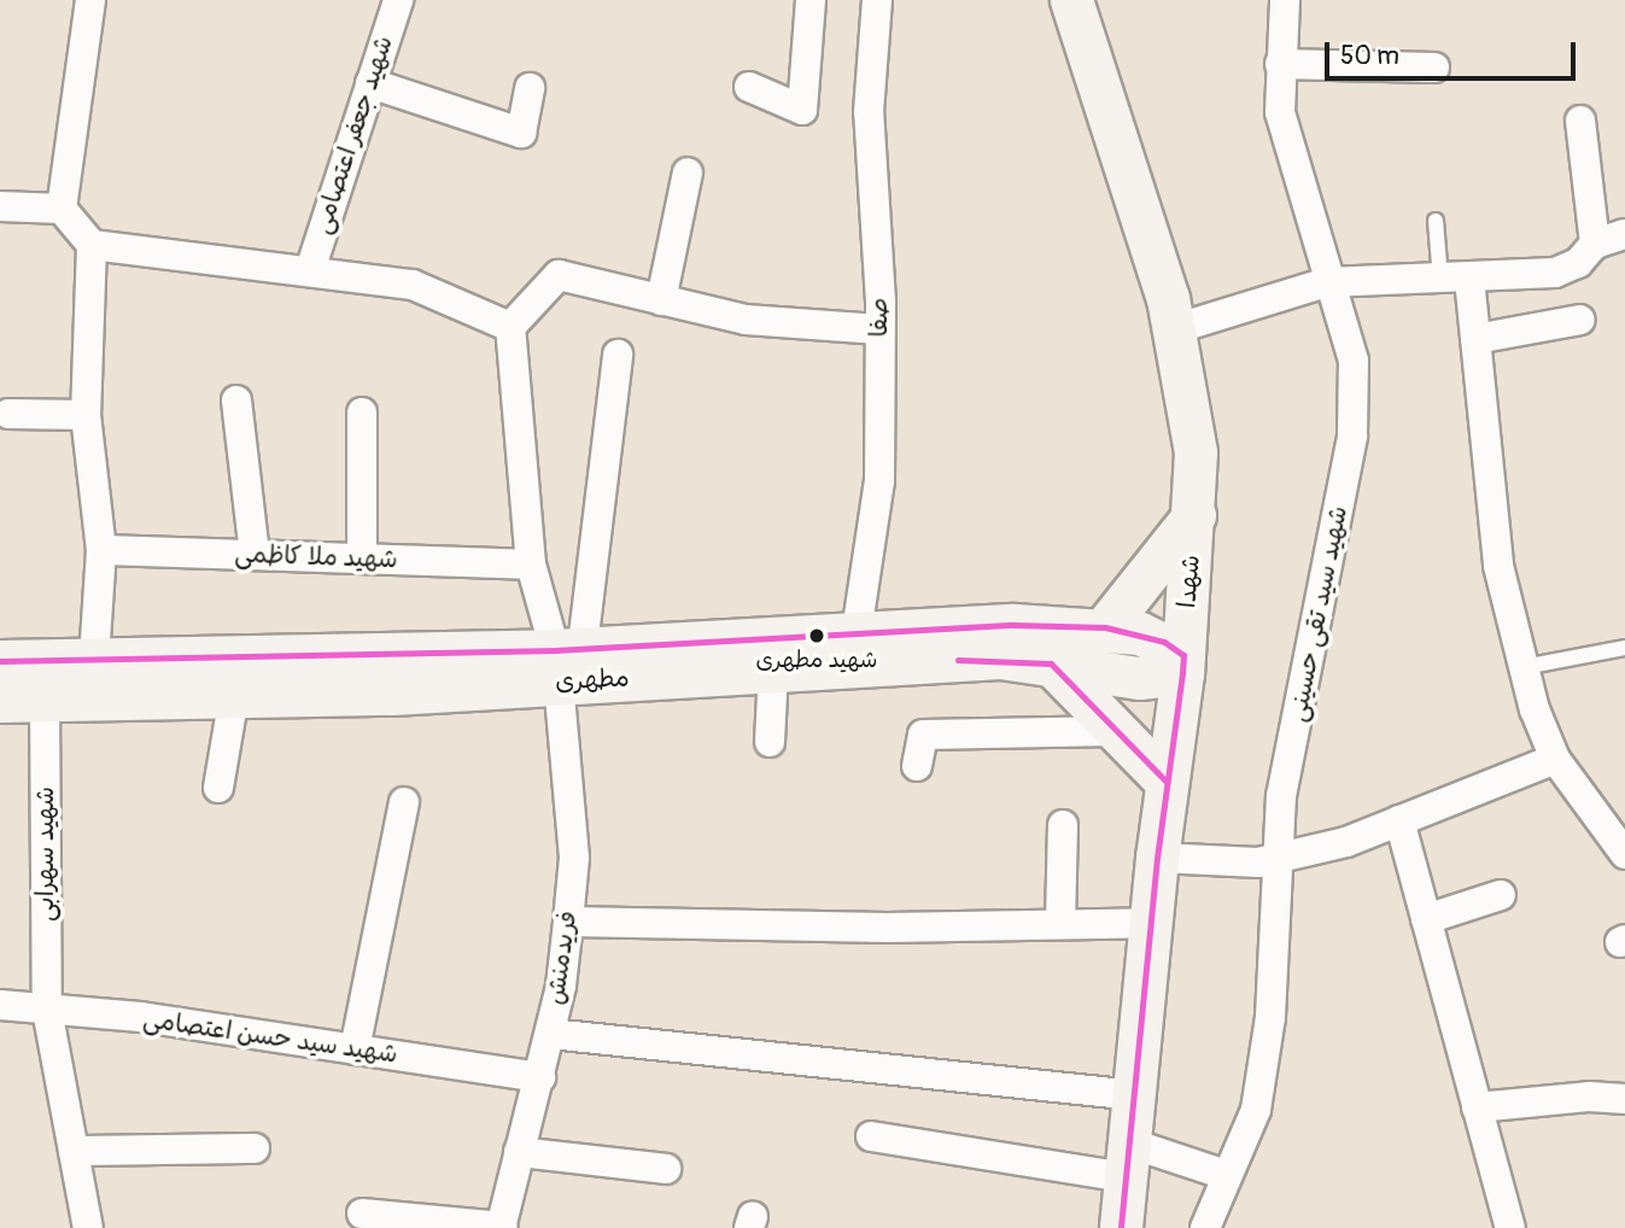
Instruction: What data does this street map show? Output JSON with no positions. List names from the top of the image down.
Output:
{
  "streets": {
    "main road": ["شهدا", "مطهری"],
    "street": [
      "شهید جعفر اعتصامی",
      "صفا",
      "شهید ملا کاظمی",
      "شهید سید تقی حسینی",
      "شهید سهرابی",
      "فریدمنش",
      "شهید سید حسن اعتصامی"
    ]
  },
  "crossings": [
    ["صفا", "مطهری"],
    ["شهدا", "مطهری"],
    ["مطهری", "شهید سهرابی"],
    ["مطهری", "فریدمنش"],
    ["شهید سهرابی", "شهید سید حسن اعتصامی"],
    ["فریدمنش", "شهید سید حسن اعتصامی"]
  ],
  "places": ["شهید مطهری"],
  "scale_bar": "50 m"
}
